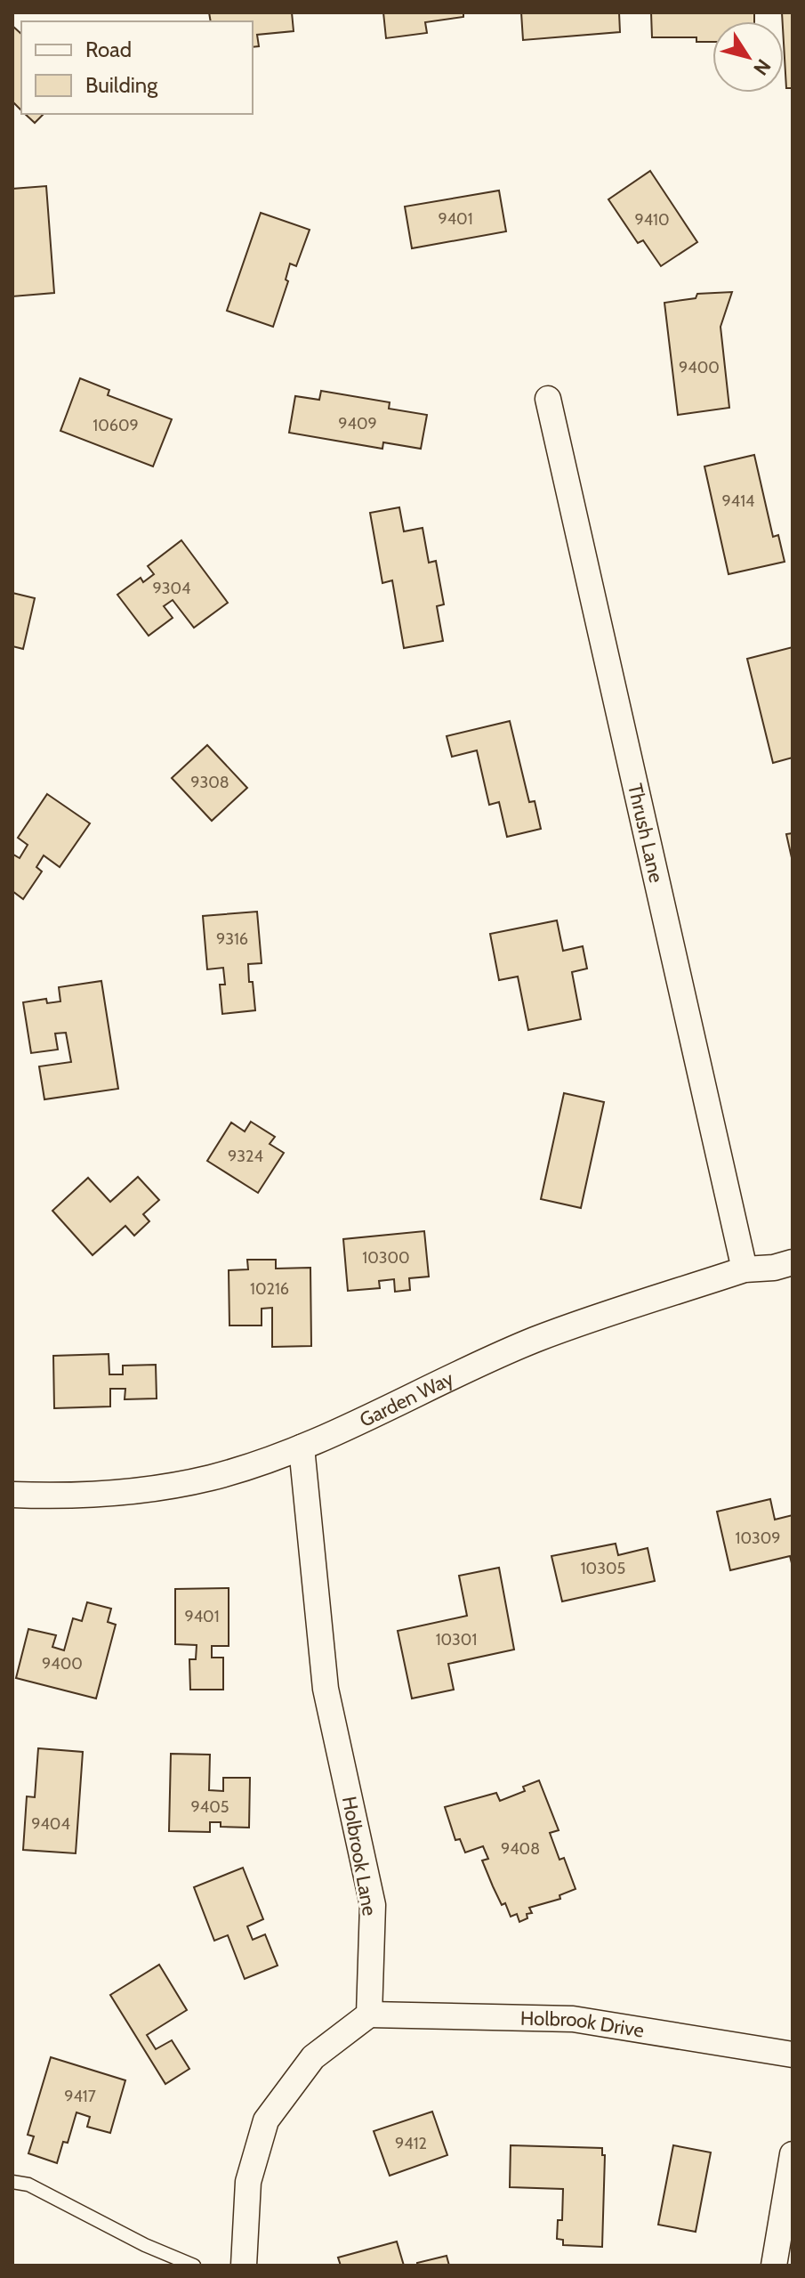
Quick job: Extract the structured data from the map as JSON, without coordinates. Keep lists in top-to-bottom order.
{
  "streets": {
    "street": [
      "Thrush Lane",
      "Garden Way",
      "Holbrook Lane",
      "Holbrook Drive"
    ]
  },
  "crossings": [
    ["Thrush Lane", "Garden Way"],
    ["Garden Way", "Holbrook Lane"],
    ["Holbrook Lane", "Holbrook Drive"]
  ],
  "house_numbers": [
    "9401",
    "9410",
    "9400",
    "9409",
    "10609",
    "9414",
    "9304",
    "9308",
    "9316",
    "9324",
    "10300",
    "10216",
    "10309",
    "10305",
    "9401",
    "10301",
    "9400",
    "9405",
    "9404",
    "9408",
    "9417",
    "9412"
  ],
  "legend": ["Road", "Building"],
  "north": "bottom right"
}
